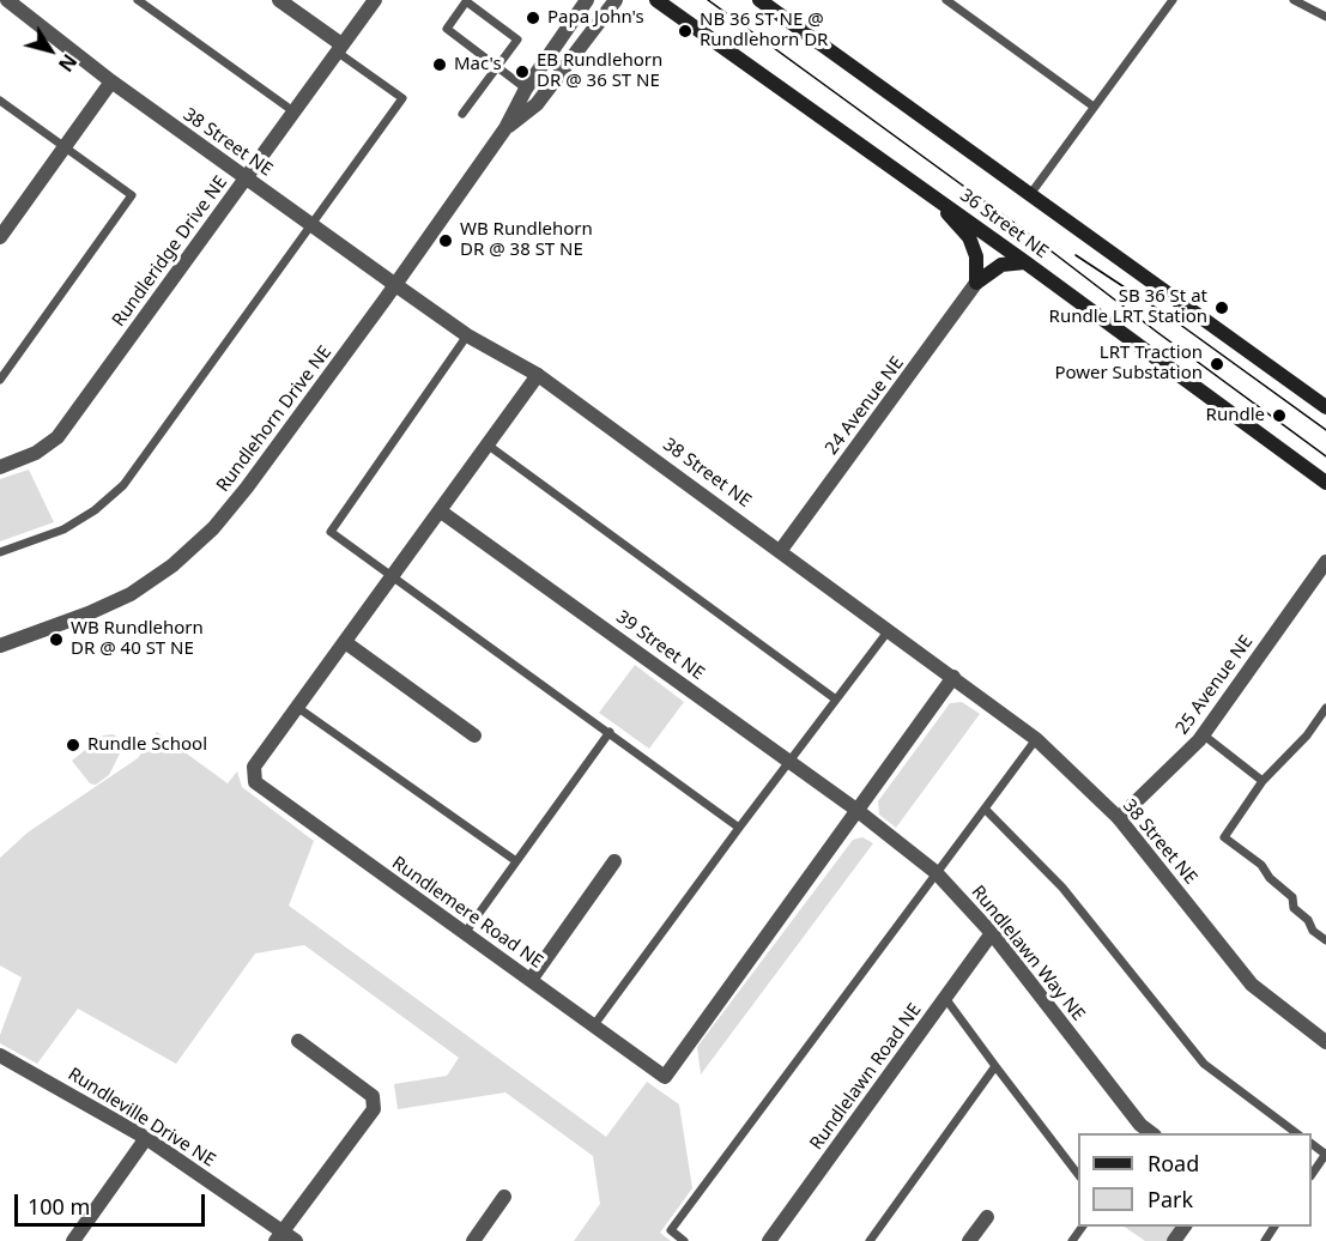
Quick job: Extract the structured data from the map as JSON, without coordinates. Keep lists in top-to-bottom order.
{
  "streets": {
    "main road": ["36 Street NE"],
    "street": [
      "38 Street NE",
      "Rundleridge Drive NE",
      "24 Avenue NE",
      "Rundlehorn Drive NE",
      "39 Street NE",
      "25 Avenue NE",
      "Rundlemere Road NE",
      "Rundlelawn Way NE",
      "Rundlelawn Road NE",
      "Rundleville Drive NE"
    ]
  },
  "crossings": [
    ["38 Street NE", "Rundleridge Drive NE"],
    ["38 Street NE", "24 Avenue NE"],
    ["38 Street NE", "Rundlehorn Drive NE"],
    ["38 Street NE", "25 Avenue NE"],
    ["38 Street NE", "Rundlemere Road NE"],
    ["39 Street NE", "Rundlemere Road NE"],
    ["39 Street NE", "Rundlelawn Way NE"],
    ["Rundlemere Road NE", "Rundlelawn Way NE"],
    ["Rundlelawn Way NE", "Rundlelawn Road NE"]
  ],
  "places": [
    "Papa John's",
    "NB 36 ST NE @ Rundlehorn DR",
    "Mac's",
    "EB Rundlehorn DR @ 36 ST NE",
    "WB Rundlehorn DR @ 38 ST NE",
    "SB 36 St at Rundle LRT Station",
    "LRT Traction Power Substation",
    "Rundle",
    "WB Rundlehorn DR @ 40 ST NE",
    "Rundle School"
  ],
  "legend": ["Road", "Park"],
  "scale_bar": "100 m",
  "north": "bottom right"
}
